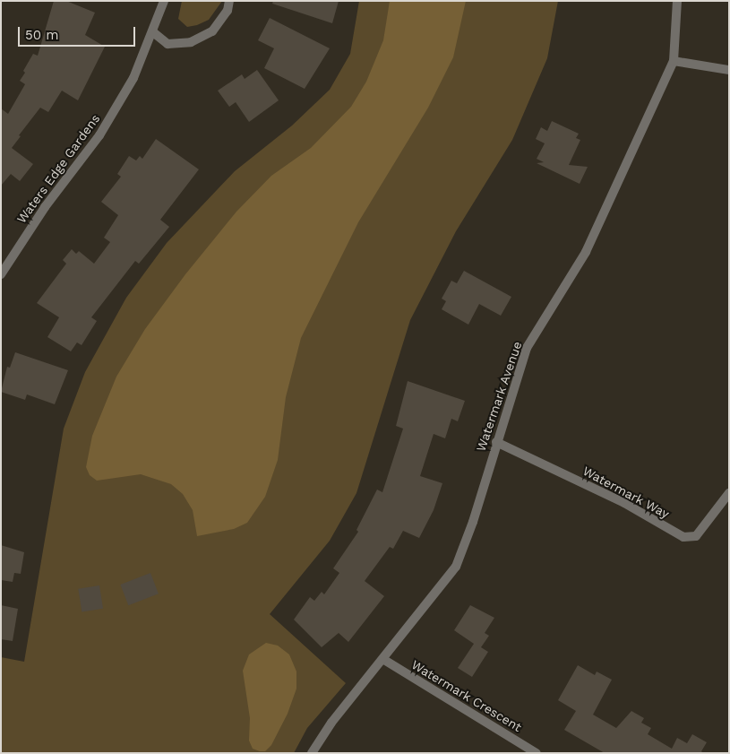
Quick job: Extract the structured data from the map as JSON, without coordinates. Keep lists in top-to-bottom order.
{
  "streets": {
    "street": [
      "Waters Edge Gardens",
      "Watermark Avenue",
      "Watermark Way",
      "Watermark Crescent"
    ]
  },
  "crossings": [
    ["Watermark Avenue", "Watermark Way"],
    ["Watermark Avenue", "Watermark Crescent"]
  ],
  "scale_bar": "50 m"
}
